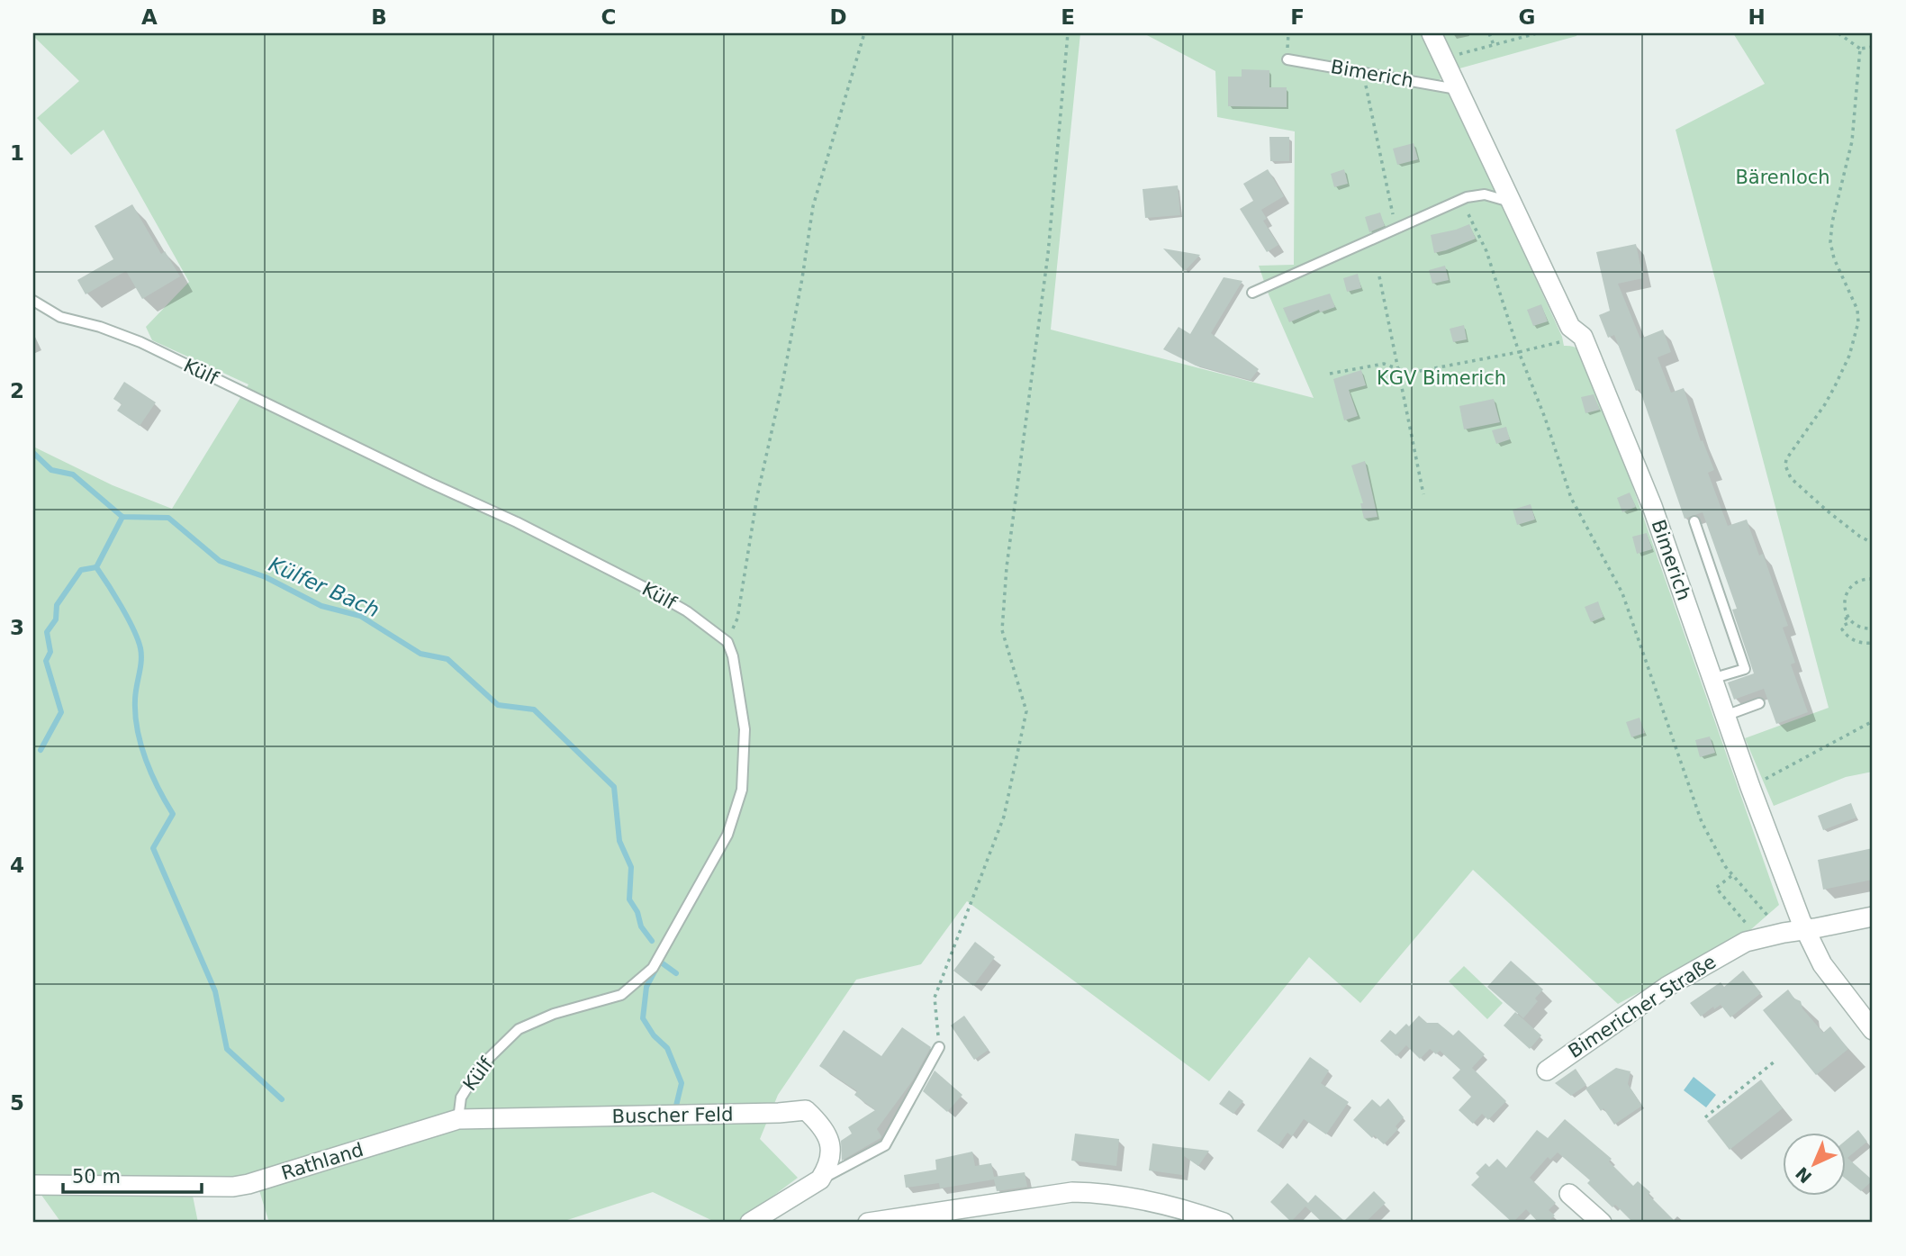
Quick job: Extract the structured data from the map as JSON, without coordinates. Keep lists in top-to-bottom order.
{
  "streets": {
    "street": [
      "Bimerich",
      "Bimericher Straße",
      "Buscher Feld",
      "Rathland"
    ],
    "lane": ["Külf"]
  },
  "crossings": [
    ["Bimerich", "Bimericher Straße"],
    ["Külf", "Buscher Feld"],
    ["Külf", "Rathland"],
    ["Buscher Feld", "Rathland"]
  ],
  "water": ["Külfer Bach"],
  "parks": ["Bärenloch", "KGV Bimerich"],
  "scale_bar": "50 m",
  "north": "bottom left",
  "grid": {
    "columns": [
      "A",
      "B",
      "C",
      "D",
      "E",
      "F",
      "G",
      "H"
    ],
    "rows": [
      "1",
      "2",
      "3",
      "4",
      "5"
    ]
  }
}
